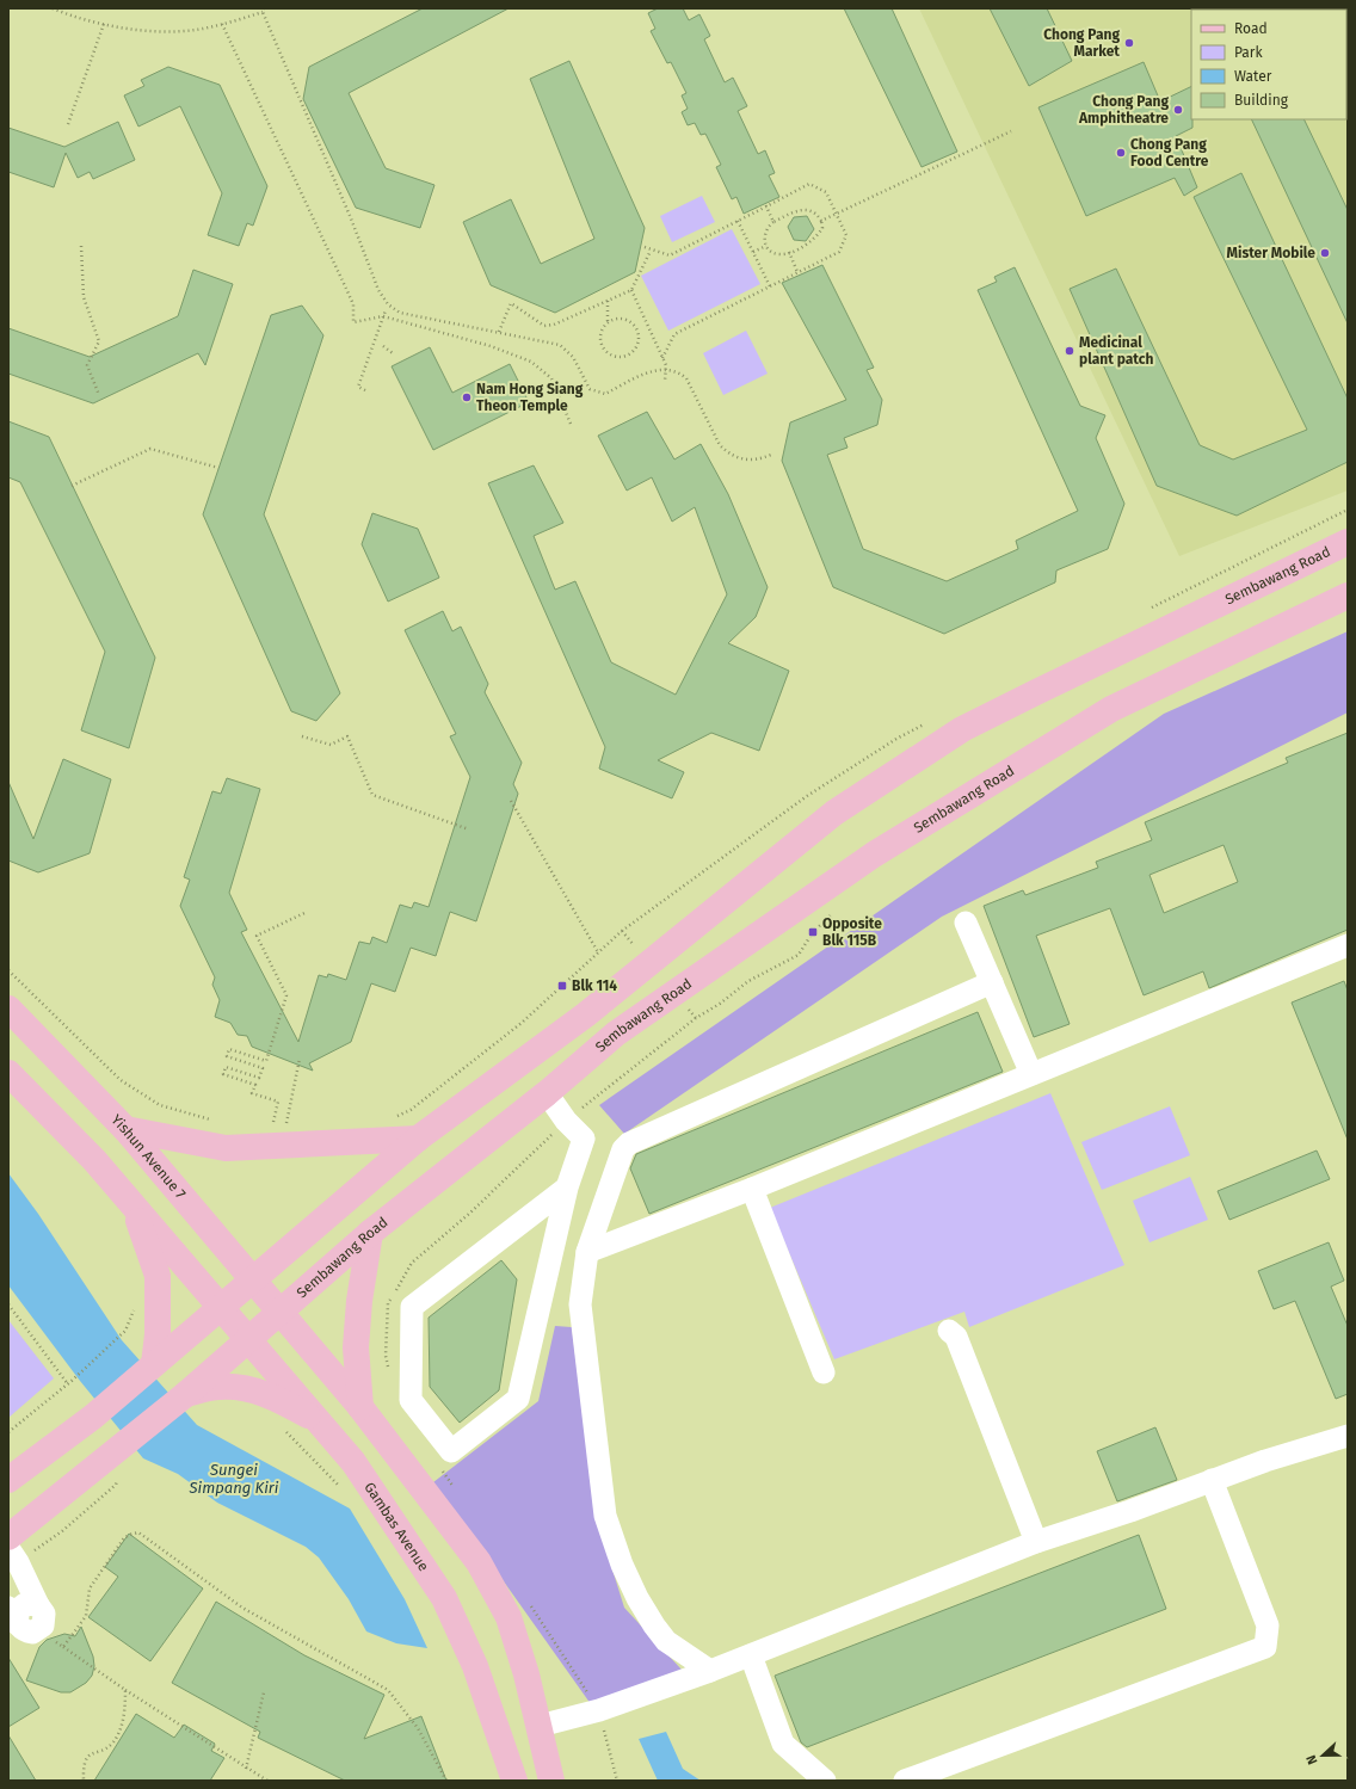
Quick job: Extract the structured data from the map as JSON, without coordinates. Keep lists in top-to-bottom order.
{
  "streets": {
    "main road": ["Sembawang Road", "Yishun Avenue 7", "Gambas Avenue"]
  },
  "crossings": [
    ["Sembawang Road", "Yishun Avenue 7"],
    ["Sembawang Road", "Gambas Avenue"]
  ],
  "water": ["Sungei Simpang Kiri"],
  "places": {
    "other": [
      "Chong Pang Market",
      "Chong Pang Amphitheatre",
      "Chong Pang Food Centre",
      "Mister Mobile",
      "Medicinal plant patch",
      "Nam Hong Siang Theon Temple"
    ],
    "transit": ["Opposite Blk 115B", "Blk 114"]
  },
  "legend": [
    "Road",
    "Park",
    "Water",
    "Building"
  ],
  "north": "left"
}
